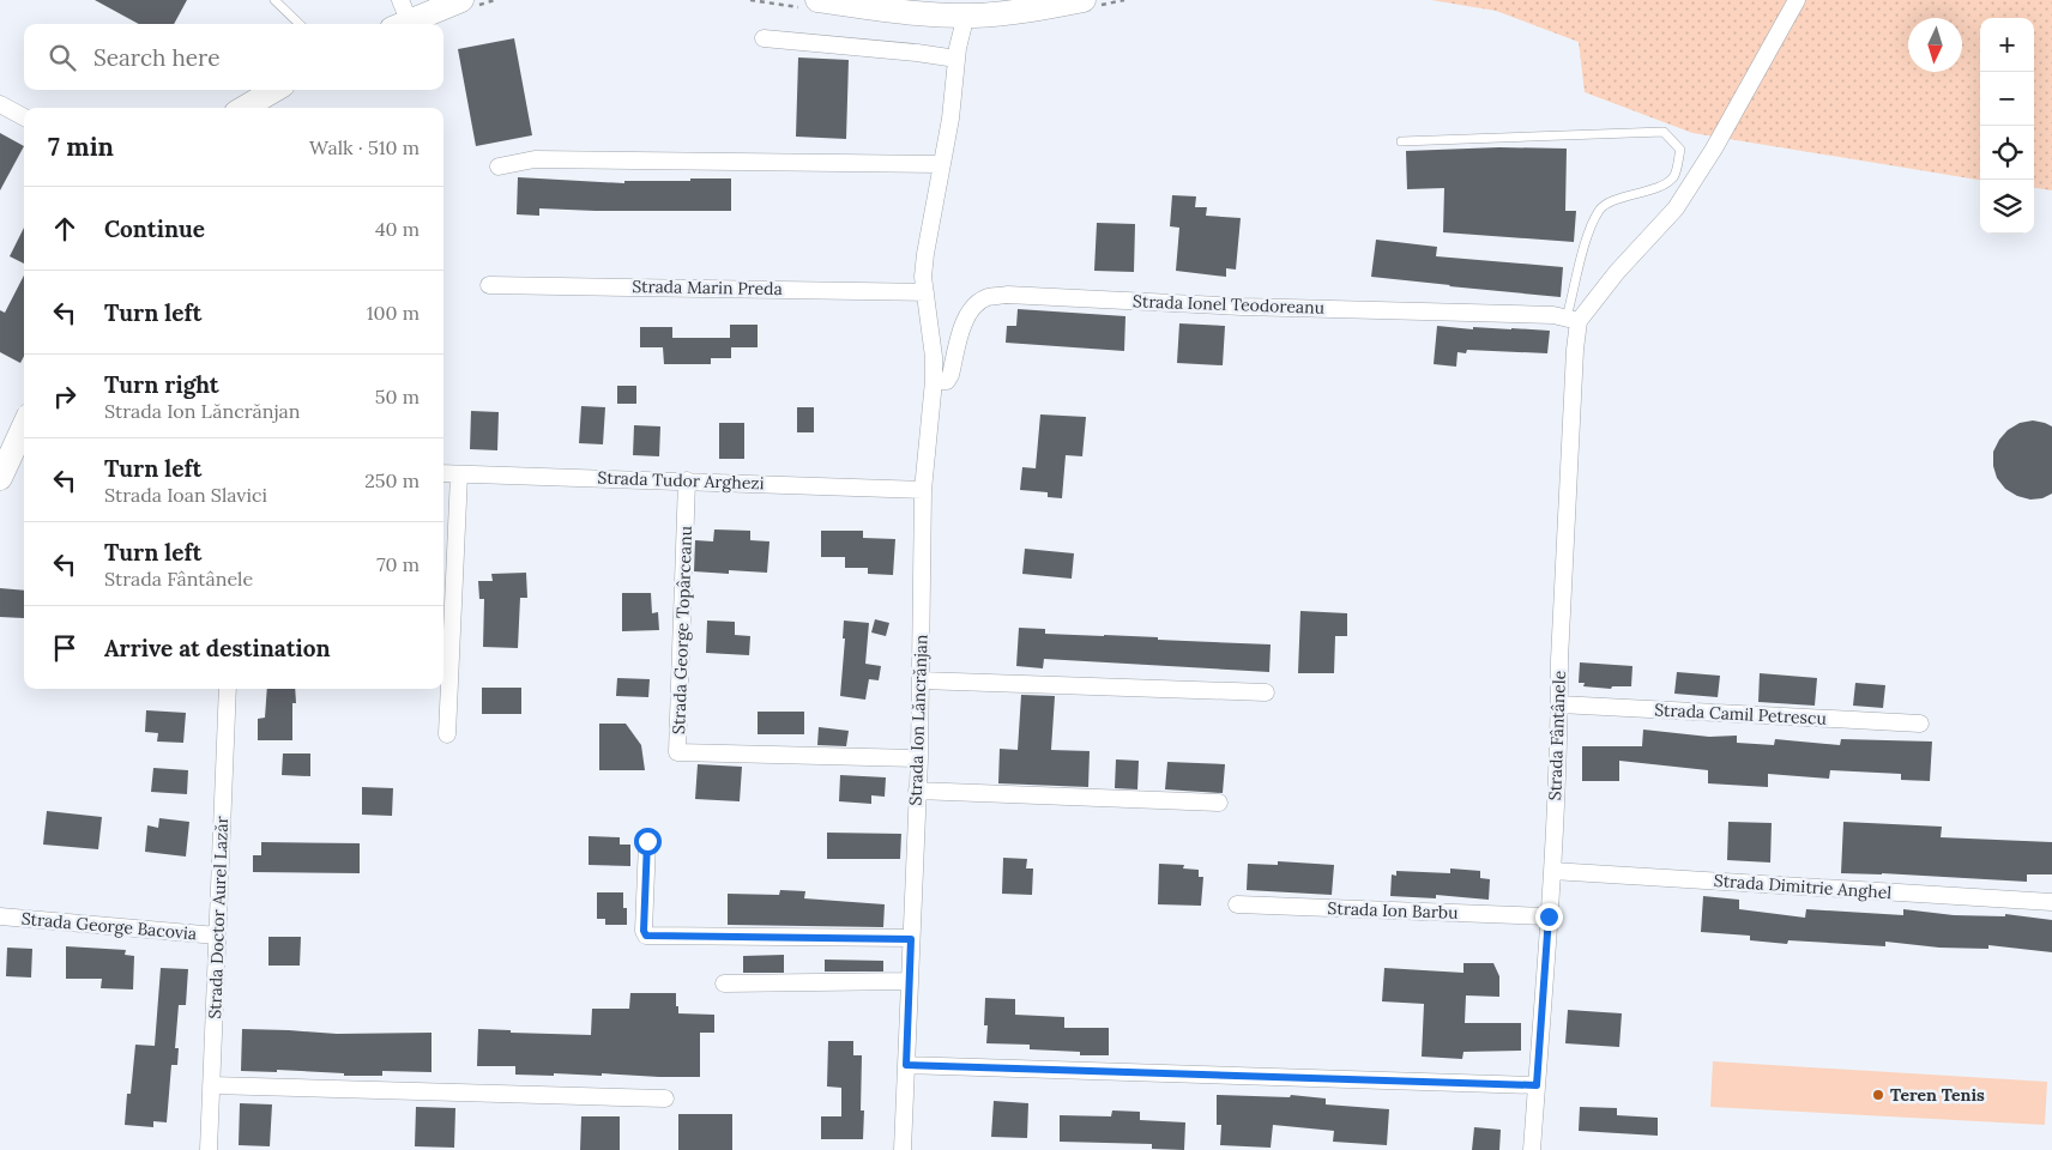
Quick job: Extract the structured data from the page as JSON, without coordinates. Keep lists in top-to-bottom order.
{
  "streets": {
    "street": [
      "Strada Marin Preda",
      "Strada Ionel Teodoreanu",
      "Strada Tudor Arghezi",
      "Strada George Topârceanu",
      "Strada Camil Petrescu",
      "Strada Ion Lăncrănjan",
      "Strada Fântânele",
      "Strada Dimitrie Anghel",
      "Strada Ion Barbu",
      "Strada Doctor Aurel Lazăr",
      "Strada George Bacovia"
    ]
  },
  "crossings": [
    ["Strada Marin Preda", "Strada Ion Lăncrănjan"],
    ["Strada Ionel Teodoreanu", "Strada Ion Lăncrănjan"],
    ["Strada Ionel Teodoreanu", "Strada Fântânele"],
    ["Strada Tudor Arghezi", "Strada George Topârceanu"],
    ["Strada Tudor Arghezi", "Strada Ion Lăncrănjan"],
    ["Strada George Topârceanu", "Strada Ion Lăncrănjan"],
    ["Strada Camil Petrescu", "Strada Fântânele"],
    ["Strada Fântânele", "Strada Dimitrie Anghel"],
    ["Strada Fântânele", "Strada Ion Barbu"],
    ["Strada Doctor Aurel Lazăr", "Strada George Bacovia"]
  ],
  "places": ["Teren Tenis"],
  "north": "bottom",
  "page": {
    "map_buttons": ["+", "−"],
    "search": "Search here",
    "heading": ["7 min", "Walk · 510 m"],
    "list": [
      ["Continue", "40 m"],
      ["Turn left", "100 m"],
      ["Turn right", "Strada Ion Lăncrănjan", "50 m"],
      ["Turn left", "Strada Ioan Slavici", "250 m"],
      ["Turn left", "Strada Fântânele", "70 m"],
      "Arrive at destination"
    ]
  }
}
